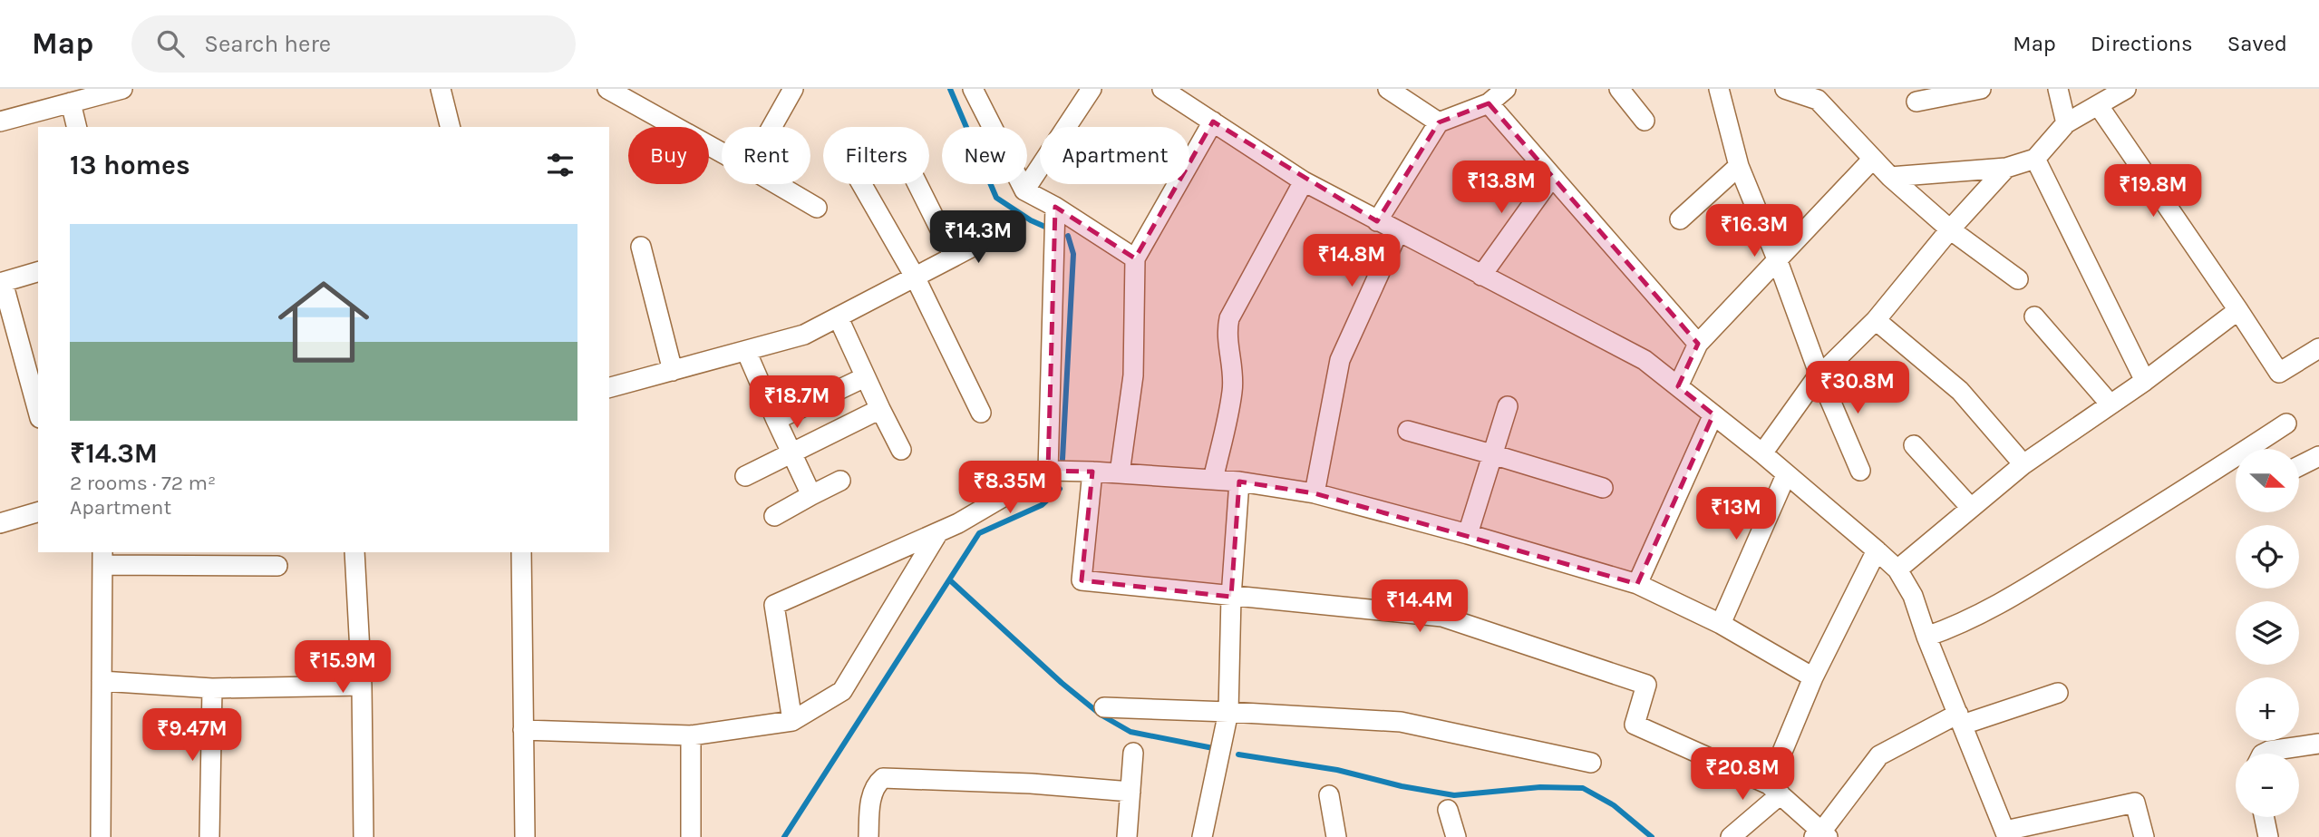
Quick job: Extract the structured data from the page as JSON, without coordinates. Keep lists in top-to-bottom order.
{
  "north": "right",
  "page": {
    "header": "Map",
    "search": "Search here",
    "nav": ["Map", "Directions", "Saved"],
    "chip": [
      "Buy",
      "Rent",
      "Filters",
      "New",
      "Apartment"
    ],
    "heading": "13 homes",
    "price": [
      "₹13.8M",
      "₹19.8M",
      "₹16.3M",
      "₹14.3M",
      "₹14.8M",
      "₹30.8M",
      "₹18.7M",
      "₹8.35M",
      "₹13M",
      "₹14.4M",
      "₹15.9M",
      "₹9.47M",
      "₹20.8M"
    ],
    "list": [
      {
        "name": "₹14.3M",
        "note": "2 rooms · 72 m² · Apartment"
      }
    ],
    "map_buttons": ["+", "−"]
  }
}
